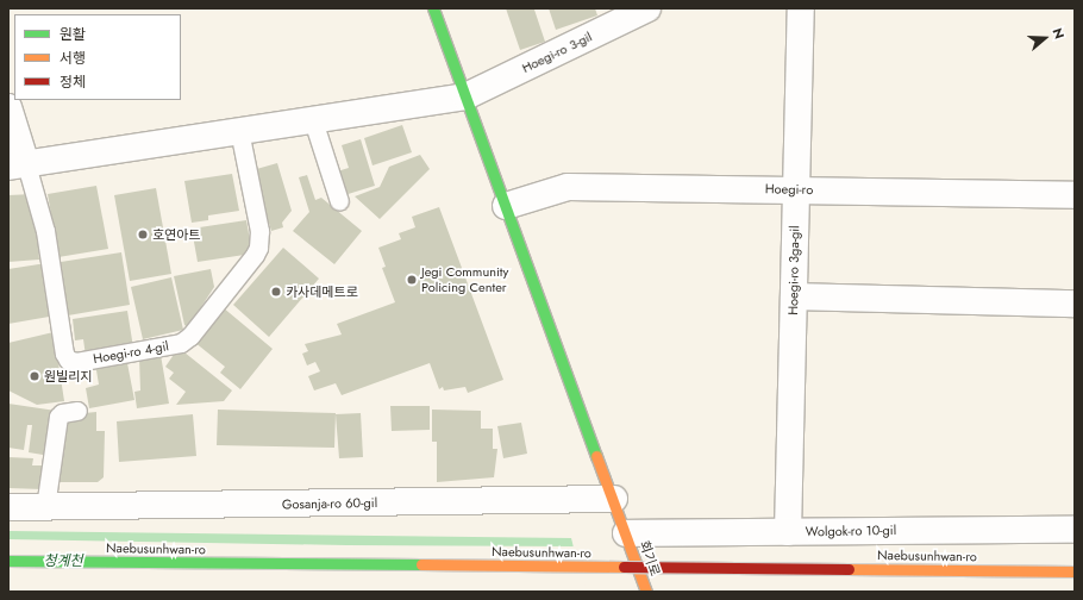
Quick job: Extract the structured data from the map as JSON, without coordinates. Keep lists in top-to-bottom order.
{
  "streets": {
    "main road": ["Naebusunhwan-ro", "회기로"],
    "street": [
      "Hoegi-ro 3-gil",
      "Hoegi-ro",
      "Hoegi-ro 3ga-gil",
      "Gosanja-ro 60-gil",
      "Wolgok-ro 10-gil"
    ],
    "lane": ["Hoegi-ro 4-gil"]
  },
  "crossings": [
    ["Hoegi-ro", "Hoegi-ro 3ga-gil"],
    ["Hoegi-ro 3ga-gil", "Wolgok-ro 10-gil"],
    ["Wolgok-ro 10-gil", "회기로"]
  ],
  "water": ["청계천"],
  "places": [
    "호연아트",
    "Jegi Community Policing Center",
    "카사데메트로",
    "원빌리지"
  ],
  "legend": ["원활", "서행", "정체"],
  "north": "right"
}
